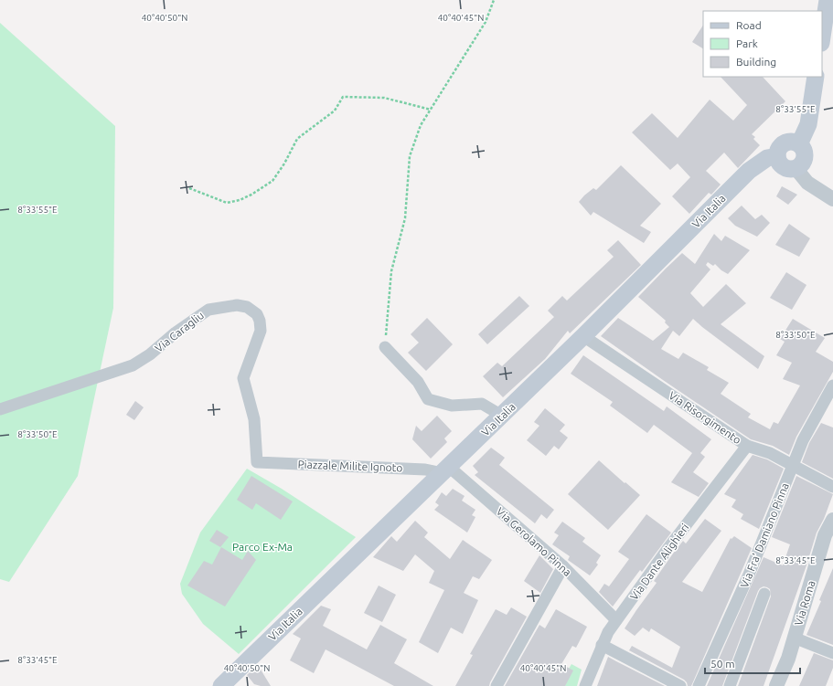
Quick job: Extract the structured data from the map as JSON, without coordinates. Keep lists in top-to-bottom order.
{
  "streets": {
    "main road": ["Via Italia"],
    "street": [
      "Via Caragliu",
      "Via Risorgimento",
      "Piazzale Milite Ignoto",
      "Via Fra' Damiano Pinna",
      "Via Gerolamo Pinna",
      "Via Dante Alighieri",
      "Via Roma"
    ]
  },
  "crossings": [
    ["Via Italia", "Via Risorgimento"],
    ["Via Italia", "Piazzale Milite Ignoto"],
    ["Via Italia", "Via Gerolamo Pinna"],
    ["Via Caragliu", "Piazzale Milite Ignoto"],
    ["Via Risorgimento", "Via Fra' Damiano Pinna"],
    ["Via Risorgimento", "Via Dante Alighieri"],
    ["Piazzale Milite Ignoto", "Via Gerolamo Pinna"],
    ["Via Gerolamo Pinna", "Via Dante Alighieri"]
  ],
  "parks": ["Parco Ex-Ma"],
  "legend": ["Road", "Park", "Building"],
  "scale_bar": "50 m",
  "coordinates": [
    "40°40'50\"N",
    "40°40'45\"N",
    "8°33'55\"E",
    "8°33'50\"E",
    "8°33'45\"E"
  ]
}
